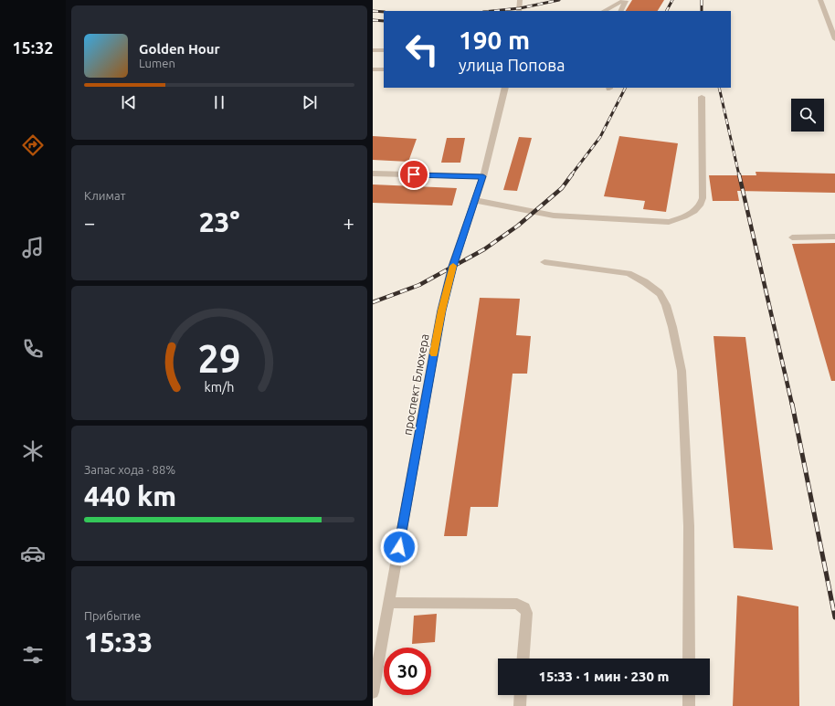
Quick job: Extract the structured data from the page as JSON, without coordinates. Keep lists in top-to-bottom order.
{
  "streets": {
    "street": ["проспект Блюхера"]
  },
  "page": {
    "tabs": "15:32",
    "turn": ["190 m", "улица Попова"],
    "song": ["Golden Hour", "Lumen"],
    "tile": [
      "Климат",
      ["Запас хода · 88%", "440 km"],
      ["Прибытие", "15:33"]
    ],
    "heat": ["−", "23°", "+"],
    "limit": "30",
    "trip": "15:33 · 1 мин · 230 m",
    "gauge": ["29", "km/h"]
  }
}
